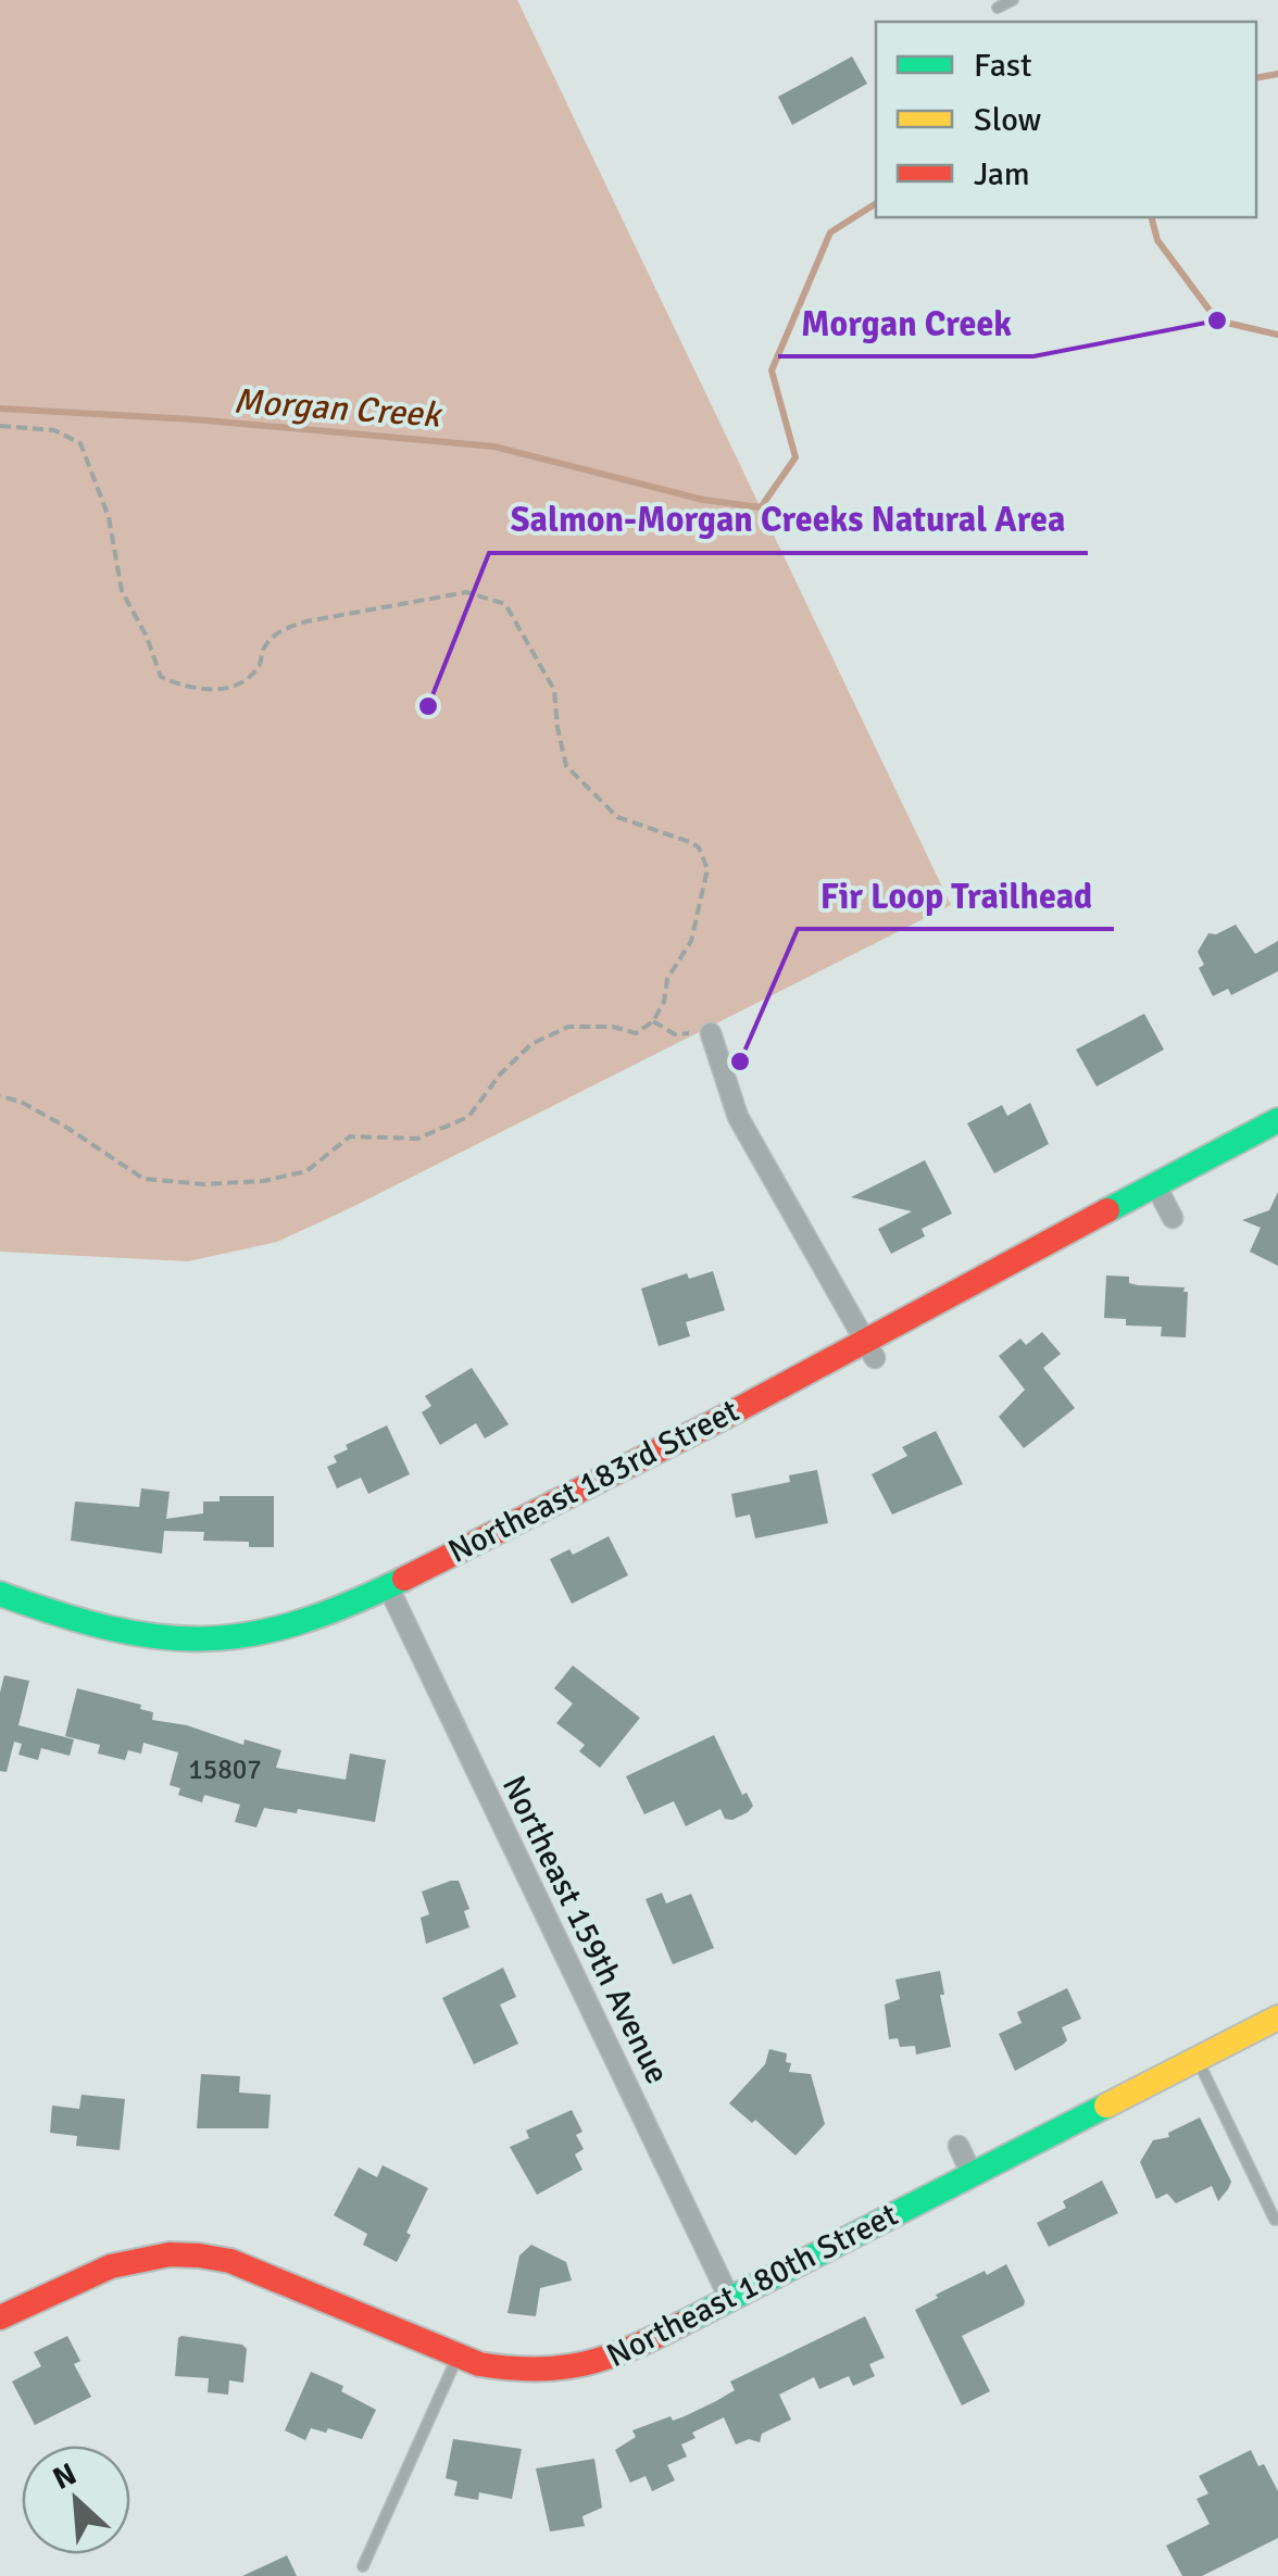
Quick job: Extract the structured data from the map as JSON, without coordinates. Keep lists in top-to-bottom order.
{
  "streets": {
    "street": ["Northeast 183rd Street", "Northeast 159th Avenue", "Northeast 180th Street"]
  },
  "crossings": [
    ["Northeast 183rd Street", "Northeast 159th Avenue"],
    ["Northeast 159th Avenue", "Northeast 180th Street"]
  ],
  "water": ["Morgan Creek"],
  "places": ["Morgan Creek", "Salmon-Morgan Creeks Natural Area", "Fir Loop Trailhead"],
  "house_numbers": ["15807"],
  "legend": ["Fast", "Slow", "Jam"],
  "north": "top left"
}
